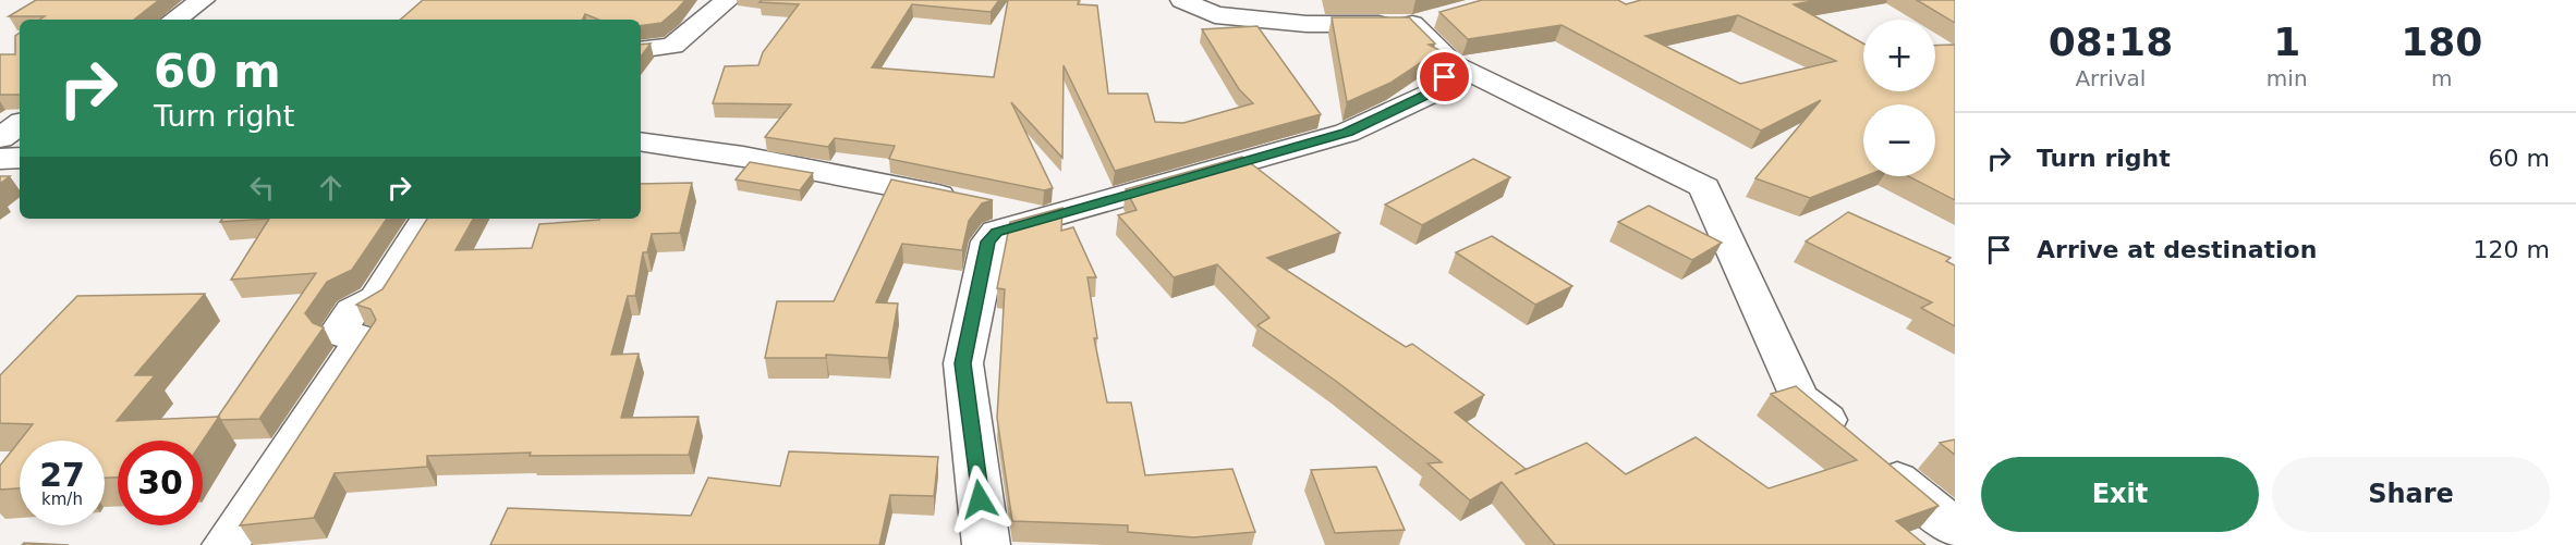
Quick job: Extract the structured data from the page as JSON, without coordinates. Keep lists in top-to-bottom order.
{
  "page": {
    "eta": [
      "08:18",
      "Arrival",
      "1",
      "min",
      "180",
      "m"
    ],
    "map_buttons": ["+", "−"],
    "turn": ["60 m", "Turn right"],
    "list": [
      {
        "name": "Turn right",
        "value": "60 m"
      },
      {
        "name": "Arrive at destination",
        "value": "120 m"
      }
    ],
    "speed": "27 km/h",
    "limit": "30",
    "buttons": ["Exit", "Share"]
  }
}
